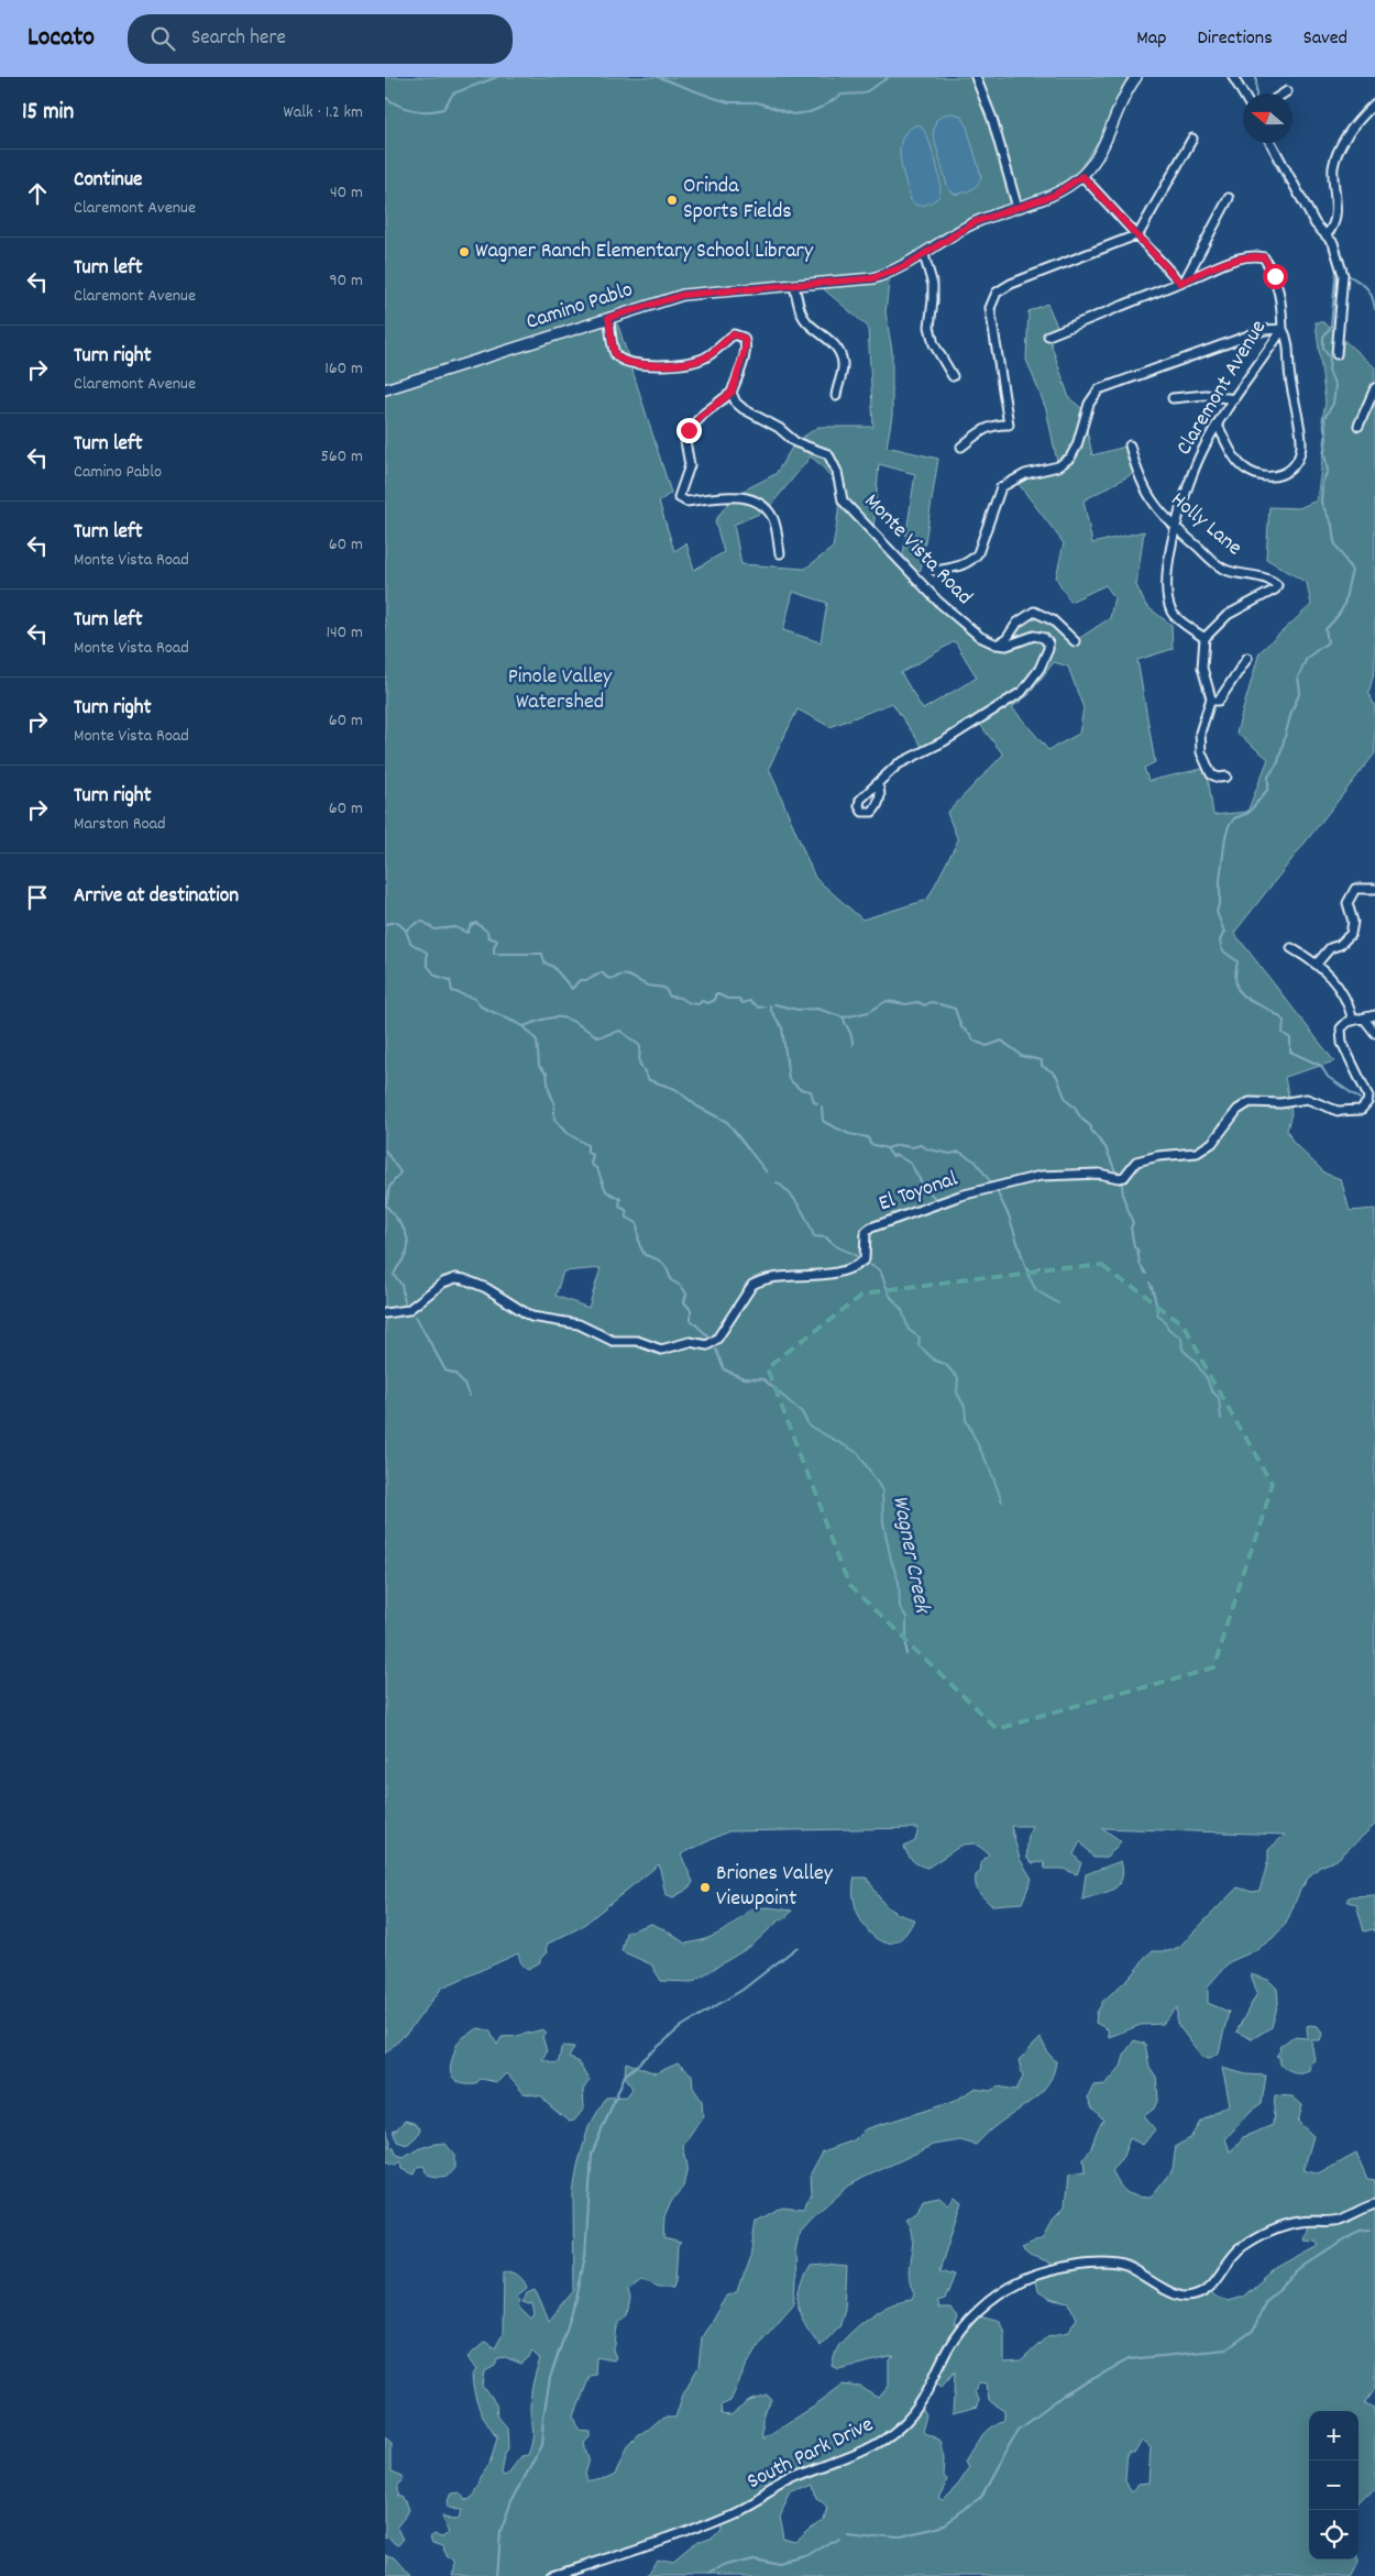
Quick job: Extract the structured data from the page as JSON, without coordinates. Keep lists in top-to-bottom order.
{
  "streets": {
    "main road": ["Camino Pablo"],
    "street": [
      "Claremont Avenue",
      "Holly Lane",
      "Monte Vista Road",
      "El Toyonal",
      "South Park Drive"
    ]
  },
  "crossings": [
    ["Claremont Avenue", "Holly Lane"]
  ],
  "water": ["Wagner Creek"],
  "parks": ["Pinole Valley Watershed"],
  "places": ["Orinda Sports Fields", "Wagner Ranch Elementary School Library", "Briones Valley Viewpoint"],
  "north": "left",
  "page": {
    "header": "Locato",
    "search": "Search here",
    "nav": ["Map", "Directions", "Saved"],
    "heading": ["15 min", "Walk · 1.2 km"],
    "list": [
      ["Continue", "Claremont Avenue", "40 m"],
      ["Turn left", "Claremont Avenue", "90 m"],
      ["Turn right", "Claremont Avenue", "160 m"],
      ["Turn left", "Camino Pablo", "560 m"],
      ["Turn left", "Monte Vista Road", "60 m"],
      ["Turn left", "Monte Vista Road", "140 m"],
      ["Turn right", "Monte Vista Road", "60 m"],
      ["Turn right", "Marston Road", "60 m"],
      "Arrive at destination"
    ],
    "map_buttons": ["+", "−"]
  }
}
